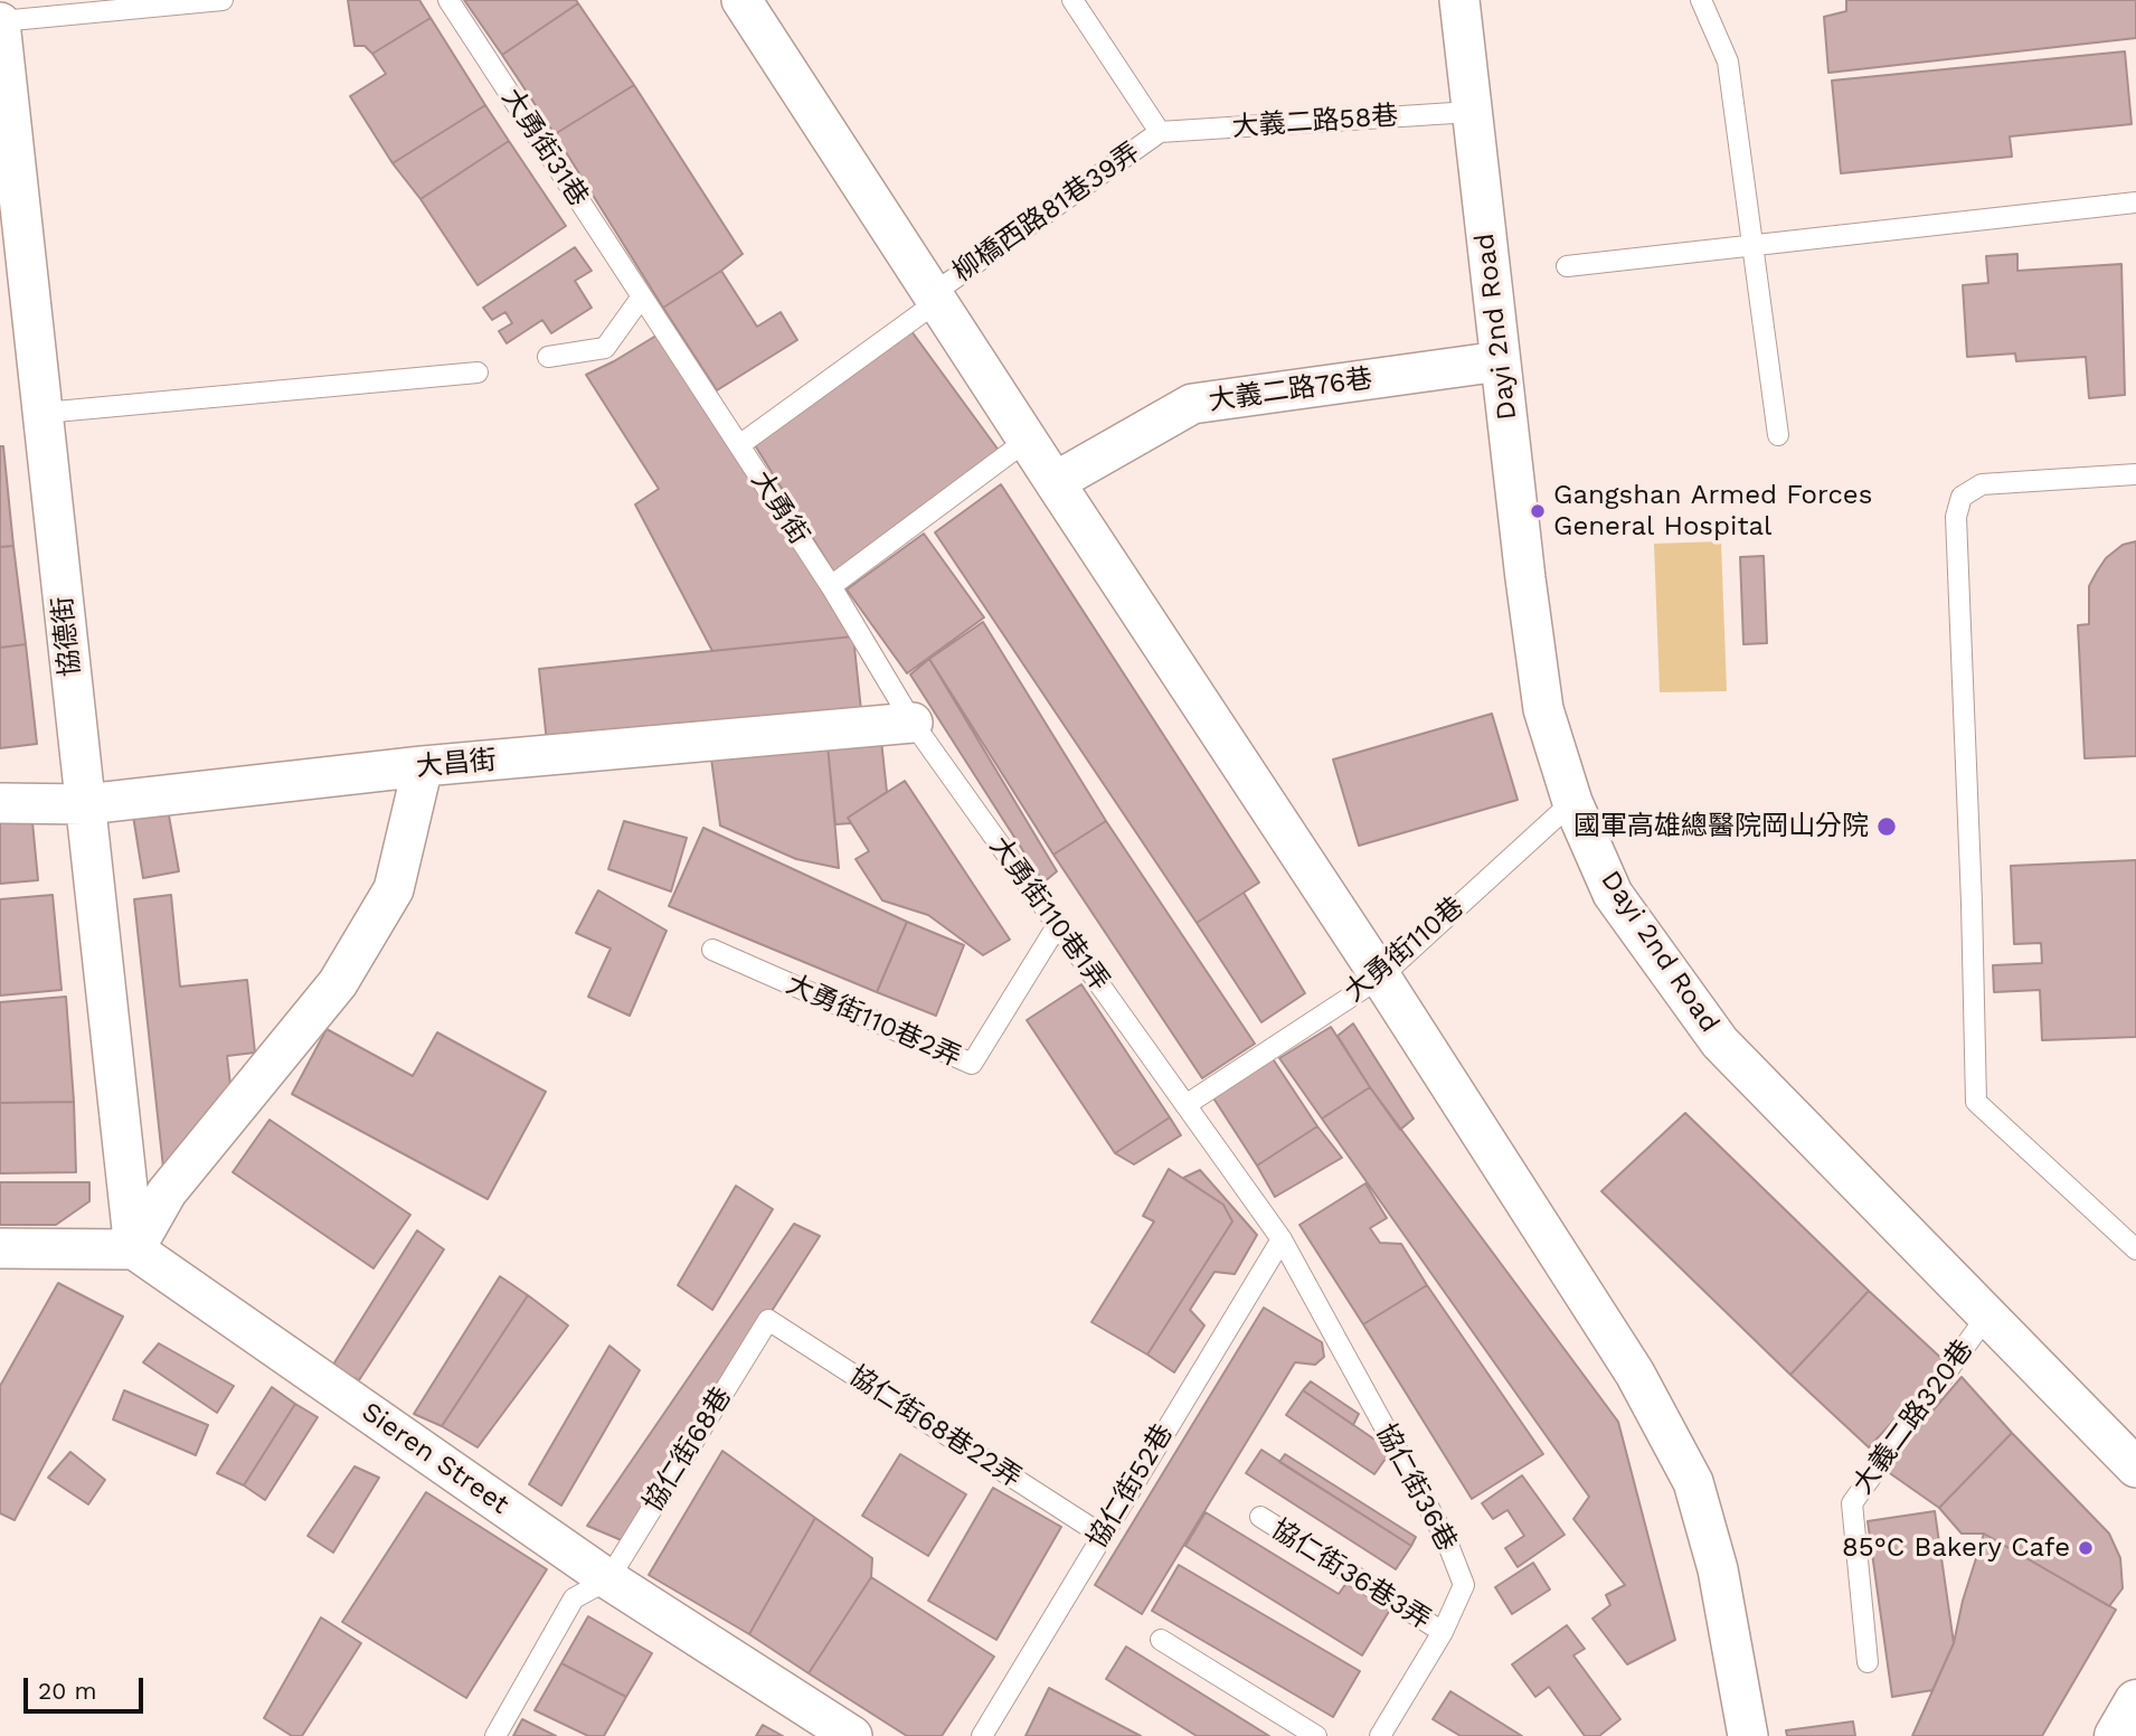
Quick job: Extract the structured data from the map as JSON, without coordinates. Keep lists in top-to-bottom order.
{
  "streets": {
    "street": [
      "Dayi 2nd Road",
      "大義二路76巷",
      "協德街",
      "大昌街",
      "Sieren Street"
    ],
    "lane": [
      "大義二路58巷",
      "大勇街31巷",
      "柳橋西路81巷39弄",
      "大勇街",
      "大勇街110巷1弄",
      "大勇街110巷",
      "大勇街110巷2弄",
      "大義二路320巷",
      "協仁街68巷22弄",
      "協仁街68巷",
      "協仁街52巷",
      "協仁街36巷",
      "協仁街36巷3弄"
    ]
  },
  "crossings": [
    ["大義二路58巷", "柳橋西路81巷39弄"],
    ["大義二路58巷", "Dayi 2nd Road"],
    ["大勇街31巷", "大勇街"],
    ["柳橋西路81巷39弄", "大勇街"],
    ["Dayi 2nd Road", "大義二路76巷"],
    ["Dayi 2nd Road", "大勇街110巷"],
    ["Dayi 2nd Road", "大義二路320巷"],
    ["大勇街", "大昌街"],
    ["大勇街", "大勇街110巷1弄"],
    ["協德街", "大昌街"],
    ["協德街", "Sieren Street"],
    ["大昌街", "大勇街110巷1弄"],
    ["大勇街110巷1弄", "大勇街110巷"],
    ["大勇街110巷1弄", "大勇街110巷2弄"],
    ["大勇街110巷1弄", "協仁街52巷"],
    ["大勇街110巷1弄", "協仁街36巷"],
    ["協仁街68巷22弄", "協仁街68巷"],
    ["協仁街68巷22弄", "協仁街52巷"],
    ["協仁街68巷", "Sieren Street"],
    ["協仁街52巷", "協仁街36巷"],
    ["協仁街36巷", "協仁街36巷3弄"]
  ],
  "places": ["Gangshan Armed Forces General Hospital", "國軍高雄總醫院岡山分院", "85°C Bakery Cafe"],
  "scale_bar": "20 m"
}
